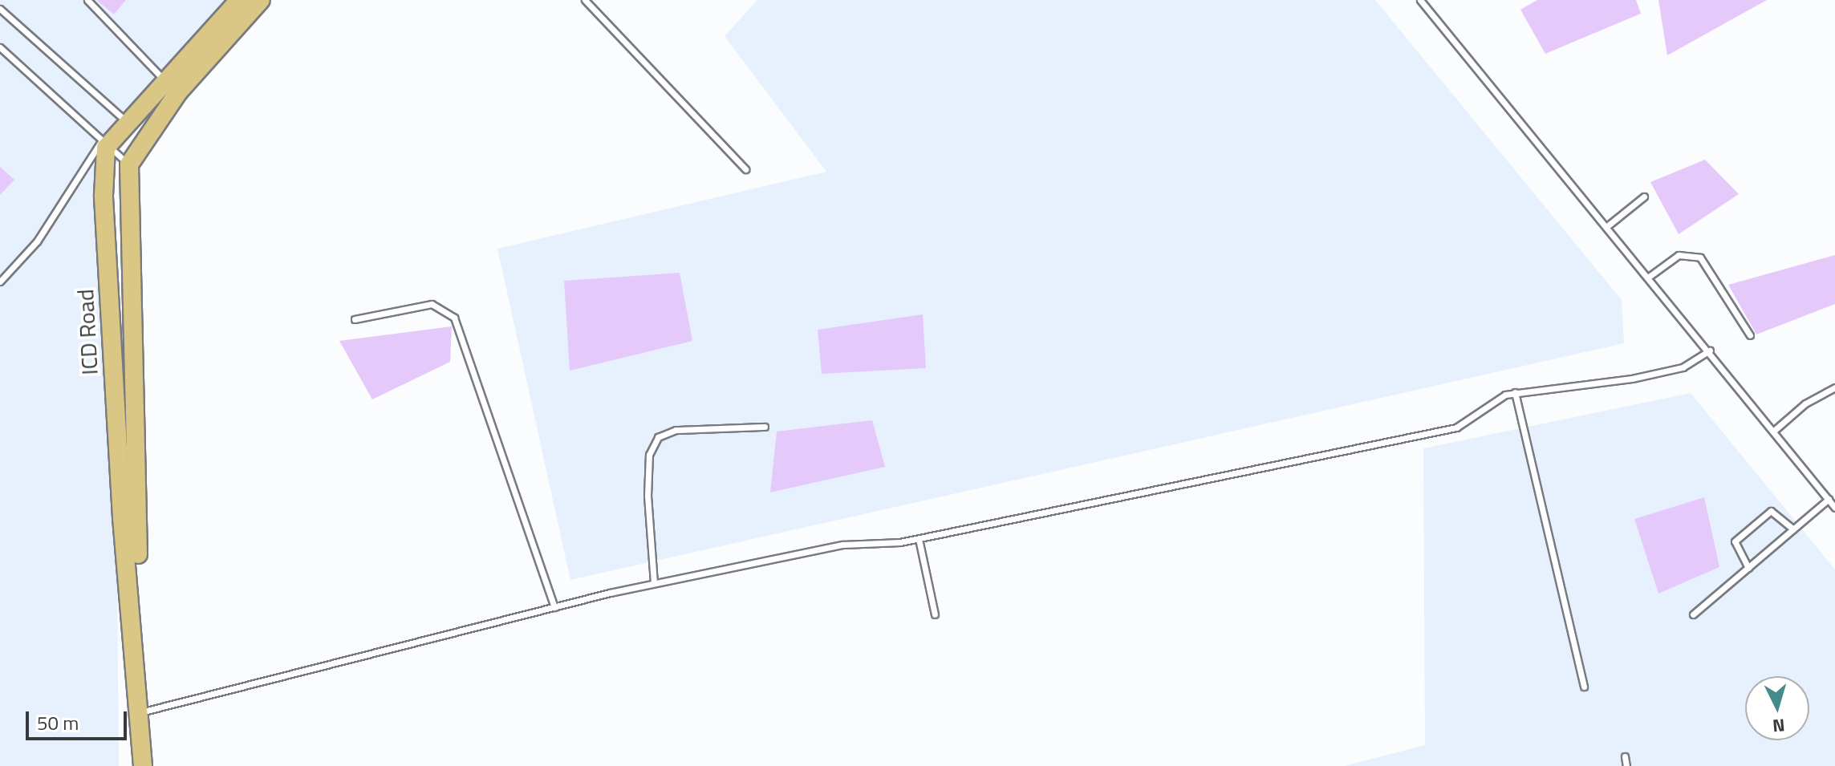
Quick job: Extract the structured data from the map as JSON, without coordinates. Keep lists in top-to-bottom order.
{
  "streets": {
    "main road": ["ICD Road"]
  },
  "scale_bar": "50 m",
  "north": "bottom"
}
